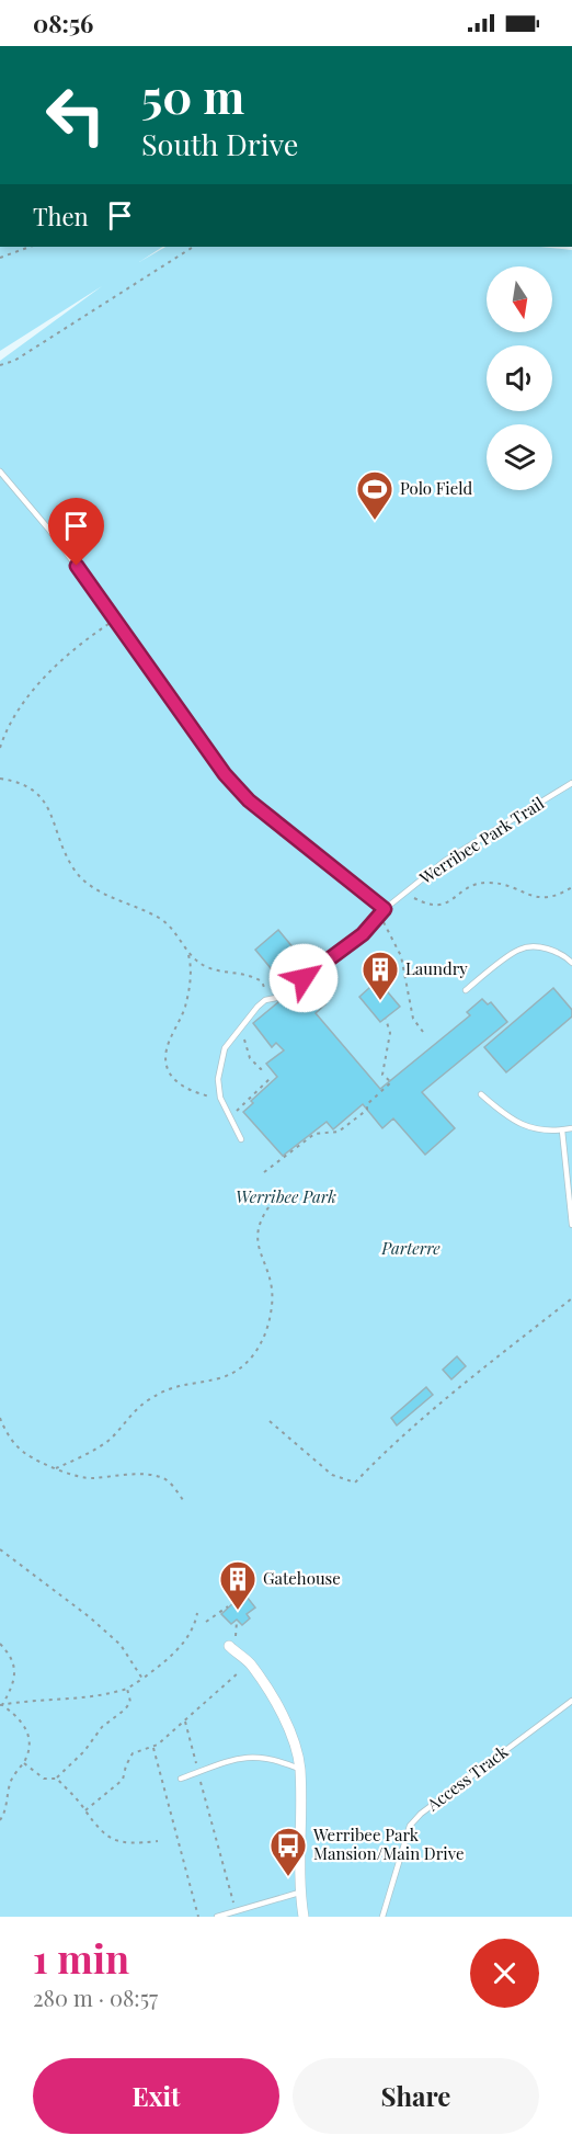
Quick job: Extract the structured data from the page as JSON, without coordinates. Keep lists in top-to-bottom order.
{
  "streets": {
    "lane": ["Werribee Park Trail", "Access Track"]
  },
  "parks": ["Werribee Park", "Parterre"],
  "places": {
    "sports": ["Polo Field"],
    "building": ["Laundry", "Gatehouse"],
    "bus stop": ["Werribee Park Mansion/Main Drive"]
  },
  "north": "bottom",
  "page": {
    "status": "08:56",
    "turn": ["50 m", "South Drive"],
    "then": "Then",
    "heading": ["1 min", "280 m · 08:57"],
    "buttons": ["Exit", "Share"]
  }
}
